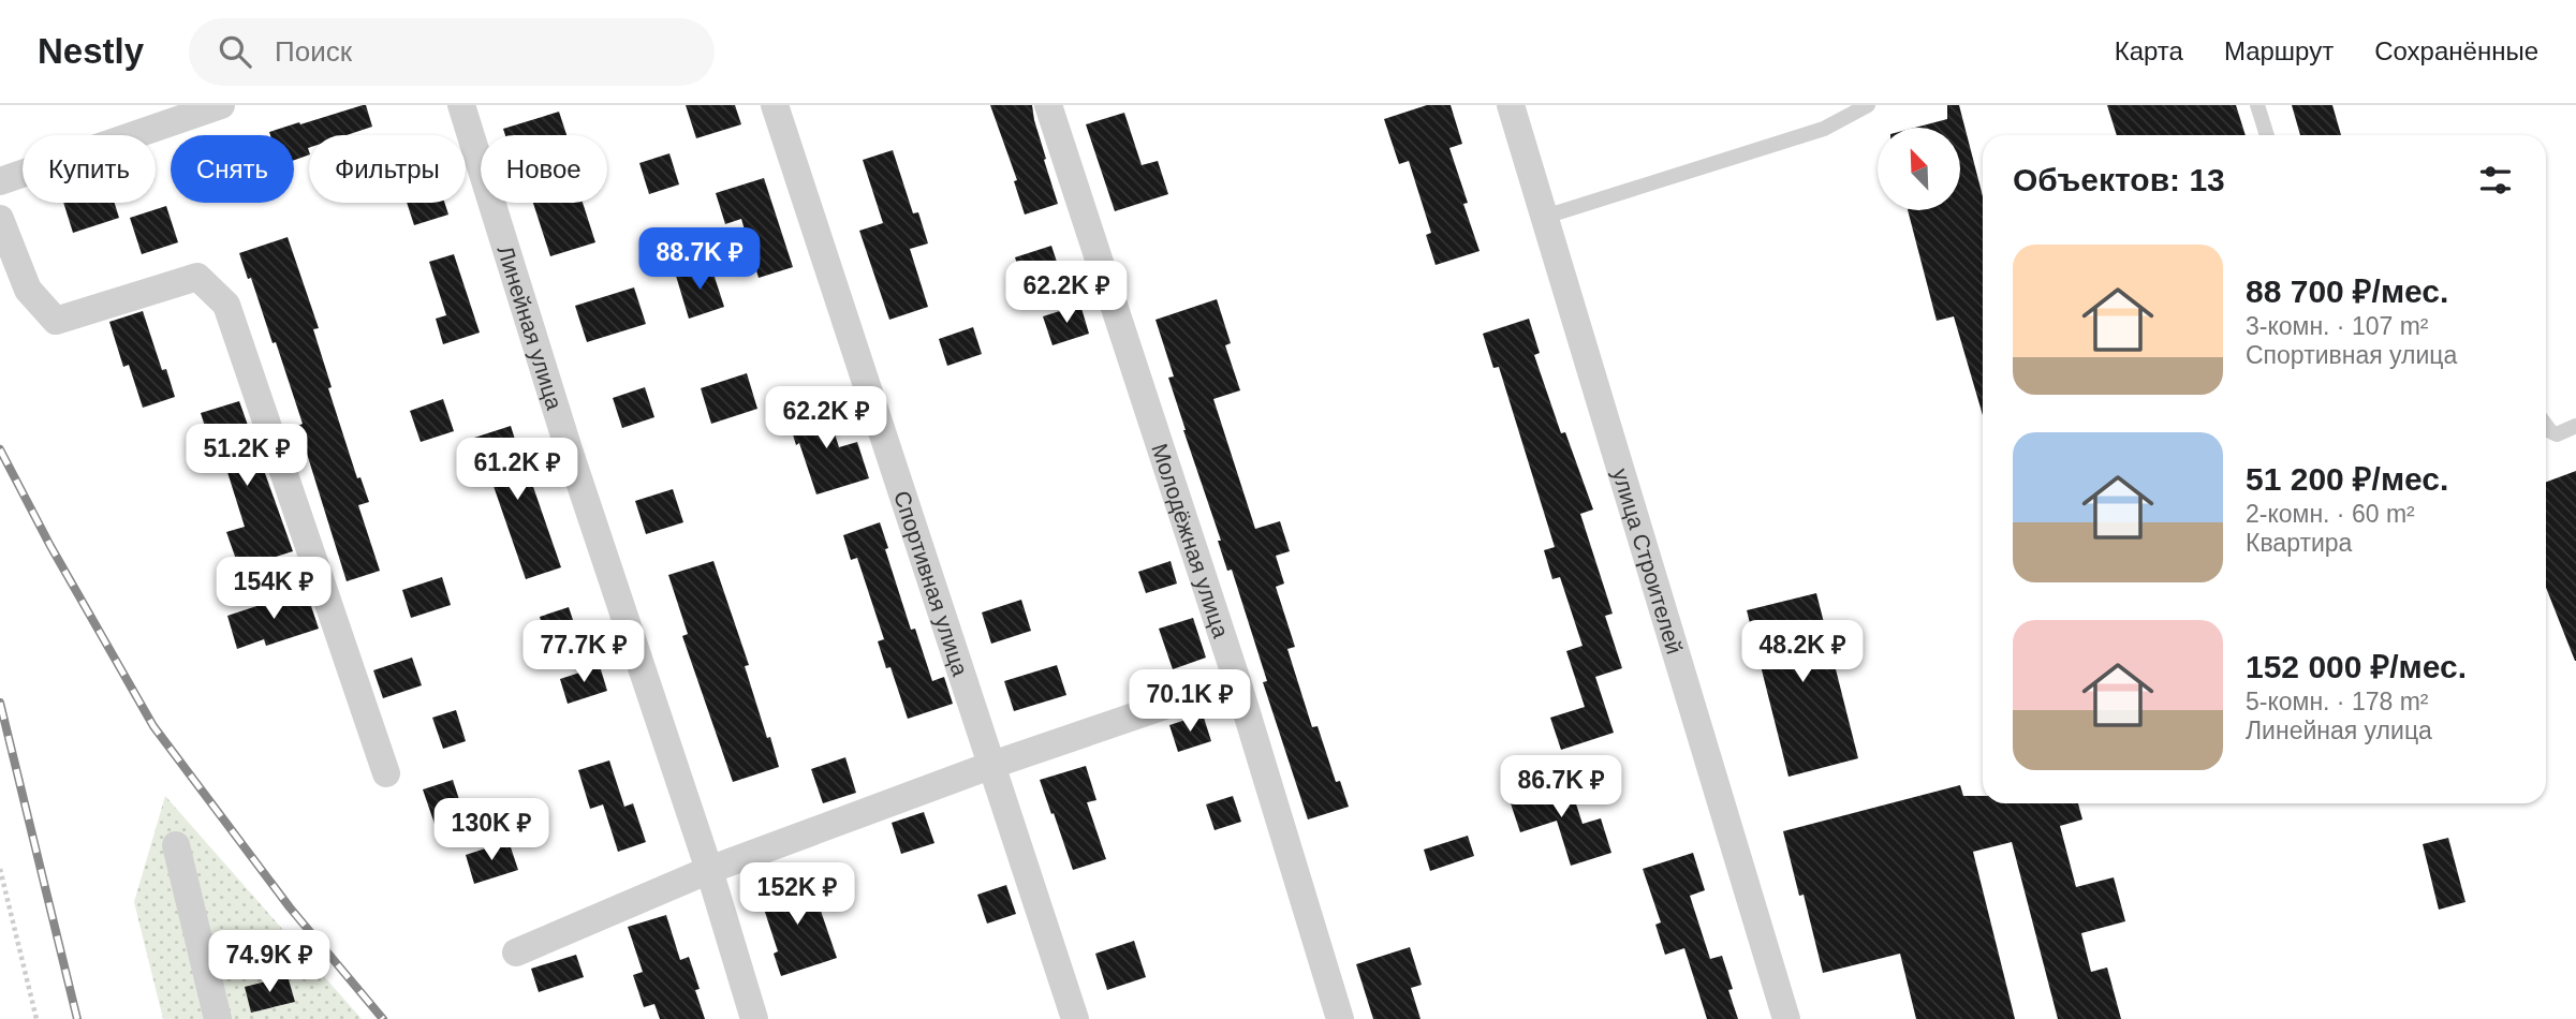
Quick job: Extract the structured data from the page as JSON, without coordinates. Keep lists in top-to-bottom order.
{
  "streets": {
    "street": [
      "Линейная улица",
      "Молодёжная улица",
      "улица Строителей",
      "Спортивная улица"
    ]
  },
  "north": "top left",
  "page": {
    "header": "Nestly",
    "search": "Поиск",
    "nav": ["Карта", "Маршрут", "Сохранённые"],
    "chip": [
      "Купить",
      "Снять",
      "Фильтры",
      "Новое"
    ],
    "heading": "Объектов: 13",
    "list": [
      {
        "name": "88 700 ₽/мес.",
        "note": "3-комн. · 107 m² · Спортивная улица"
      },
      {
        "name": "51 200 ₽/мес.",
        "note": "2-комн. · 60 m² · Квартира"
      },
      {
        "name": "152 000 ₽/мес.",
        "note": "5-комн. · 178 m² · Линейная улица"
      }
    ],
    "price": [
      "88.7K ₽",
      "62.2K ₽",
      "62.2K ₽",
      "51.2K ₽",
      "61.2K ₽",
      "154K ₽",
      "77.7K ₽",
      "48.2K ₽",
      "70.1K ₽",
      "86.7K ₽",
      "130K ₽",
      "152K ₽",
      "74.9K ₽"
    ]
  }
}
